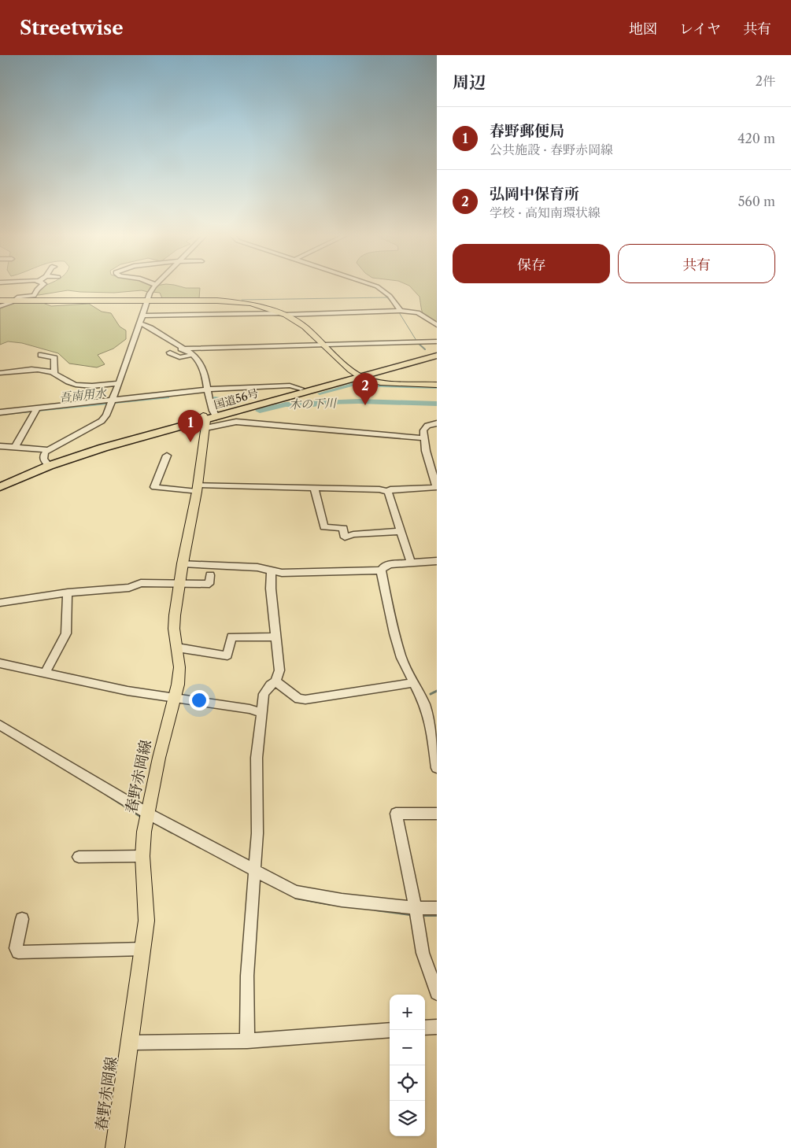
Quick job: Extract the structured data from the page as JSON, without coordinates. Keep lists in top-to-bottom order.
{
  "streets": {
    "highway": ["国道56号"],
    "main road": ["春野赤岡線"]
  },
  "crossings": [
    ["国道56号", "春野赤岡線"]
  ],
  "water": ["吾南用水", "木の下川"],
  "page": {
    "header": "Streetwise",
    "nav": ["地図", "レイヤ", "共有"],
    "heading": ["周辺", "2件"],
    "list": [
      {
        "mark": "1",
        "name": "春野郵便局",
        "note": "公共施設 · 春野赤岡線",
        "value": "420 m"
      },
      {
        "mark": "2",
        "name": "弘岡中保育所",
        "note": "学校 · 高知南環状線",
        "value": "560 m"
      }
    ],
    "buttons": ["保存", "共有"],
    "pins": ["2", "1"],
    "map_buttons": ["+", "−"]
  }
}
